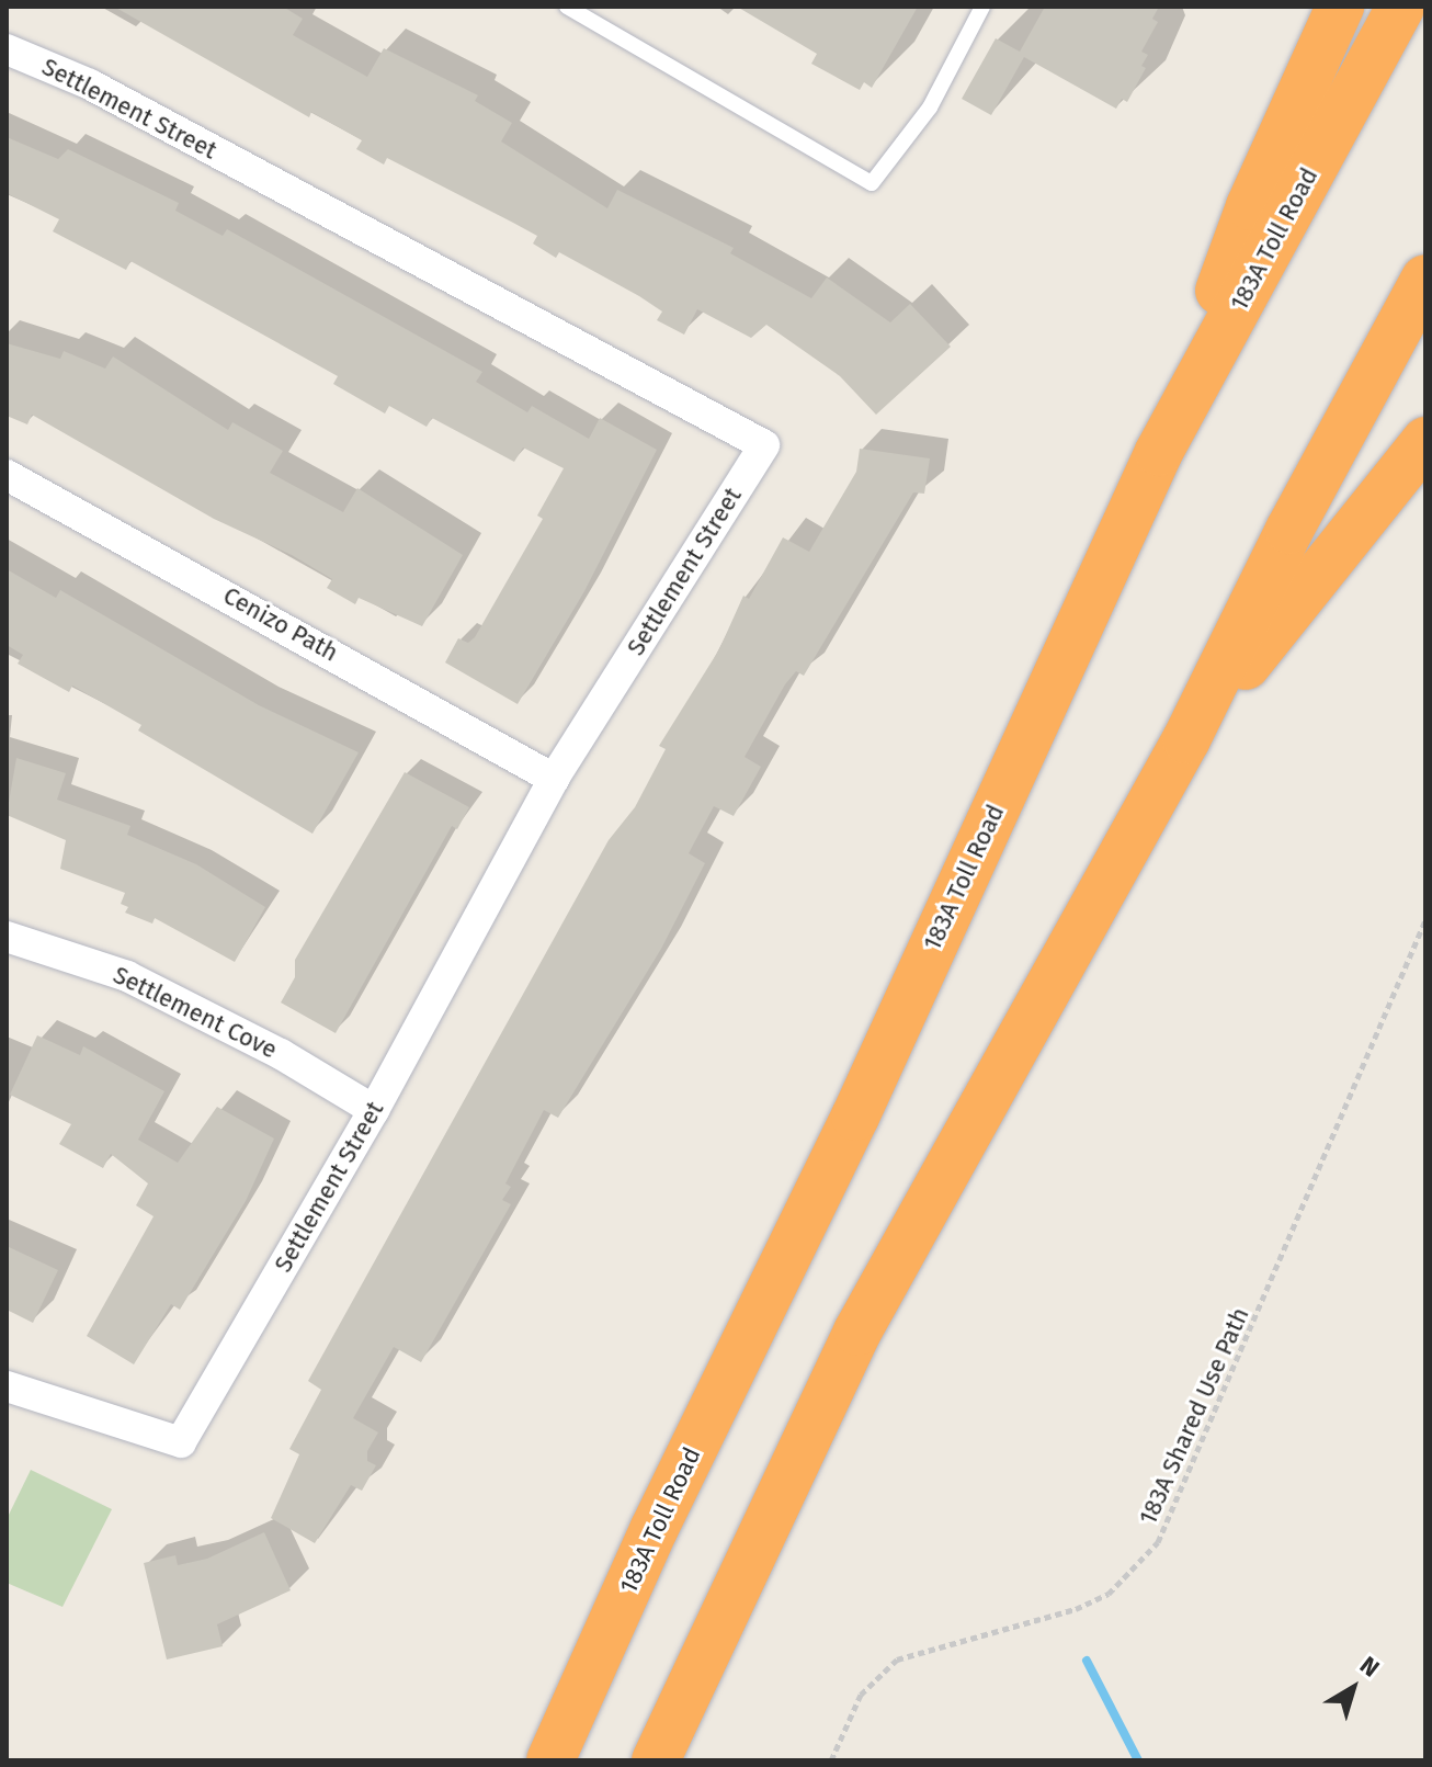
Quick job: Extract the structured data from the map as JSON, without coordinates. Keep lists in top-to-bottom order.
{
  "streets": {
    "highway": ["183A Toll Road"],
    "street": ["Settlement Street", "Cenizo Path", "Settlement Cove"],
    "path": ["183A Shared Use Path"]
  },
  "crossings": [
    ["Settlement Street", "Cenizo Path"],
    ["Settlement Street", "Settlement Cove"]
  ],
  "north": "top right"
}
